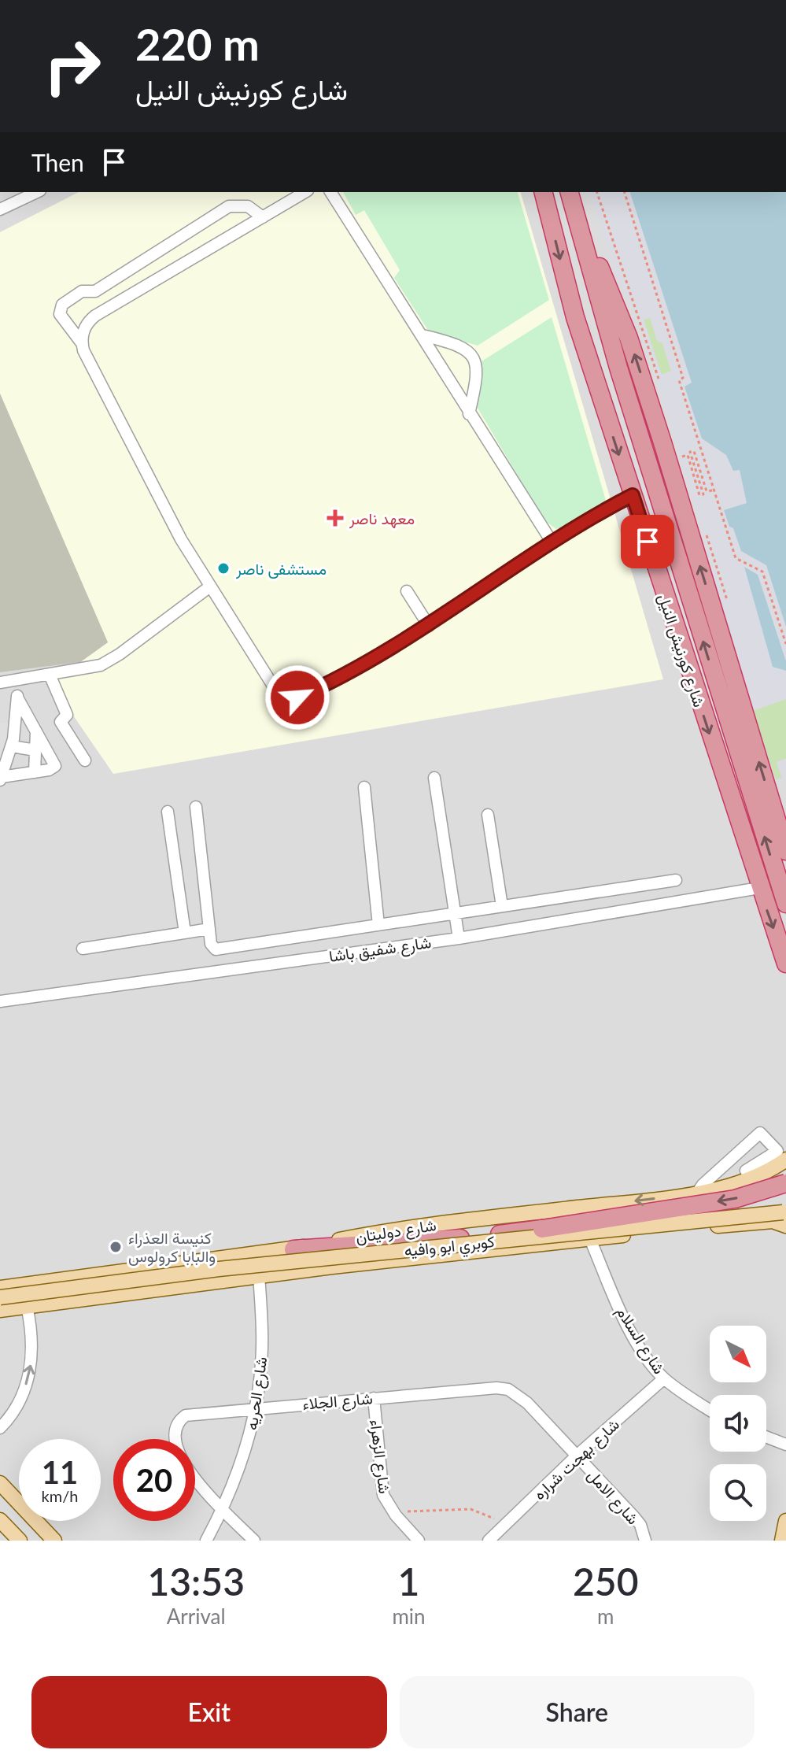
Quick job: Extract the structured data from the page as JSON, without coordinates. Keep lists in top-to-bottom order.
{
  "streets": {
    "highway": ["شارع كورنيش النيل"],
    "main road": ["شارع دوليتان", "كوبري ابو وافيه"],
    "street": [
      "شارع شفيق باشا",
      "شارع السلام",
      "شارع الحريه",
      "شارع الجلاء",
      "شارع الزهراء",
      "شارع بهجت شراره",
      "شارع الامل"
    ]
  },
  "crossings": [
    ["شارع كورنيش النيل", "شارع شفيق باشا"],
    ["شارع دوليتان", "شارع السلام"],
    ["شارع دوليتان", "شارع الحريه"],
    ["شارع السلام", "شارع بهجت شراره"],
    ["شارع الحريه", "شارع الجلاء"],
    ["شارع الجلاء", "شارع الزهراء"],
    ["شارع الجلاء", "شارع بهجت شراره"],
    ["شارع الجلاء", "شارع الامل"],
    ["شارع بهجت شراره", "شارع الامل"]
  ],
  "places": {
    "health": ["معهد ناصر"],
    "other": ["مستشفى ناصر", "كنيسة العذراء والبابا كرولوس"]
  },
  "north": "bottom right",
  "page": {
    "turn": ["220 m", "شارع كورنيش النيل"],
    "then": "Then",
    "speed": "11 km/h",
    "limit": "20",
    "eta": [
      "13:53",
      "Arrival",
      "1",
      "min",
      "250",
      "m"
    ],
    "buttons": ["Exit", "Share"]
  }
}
